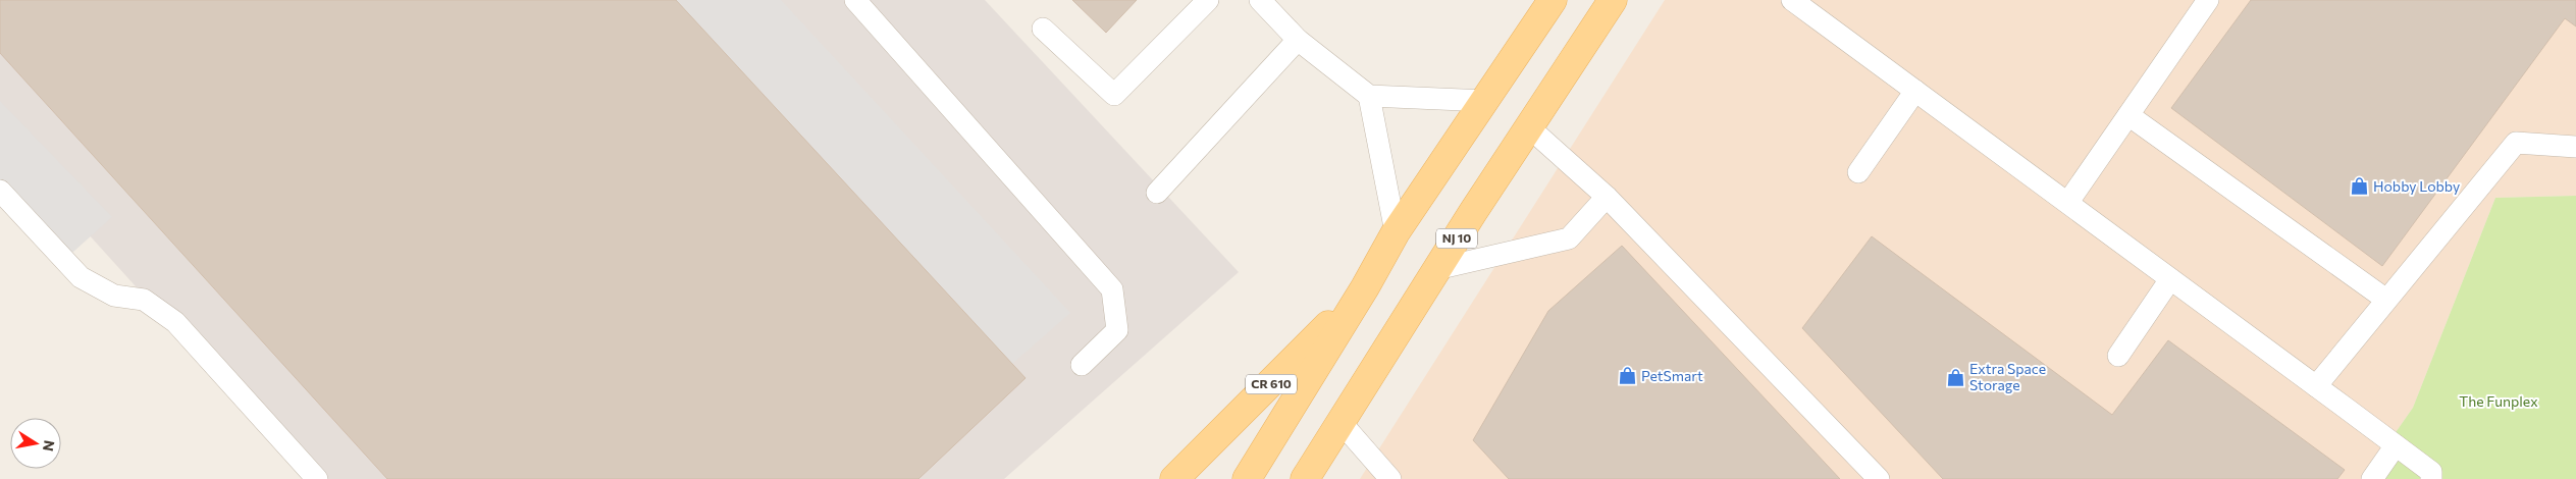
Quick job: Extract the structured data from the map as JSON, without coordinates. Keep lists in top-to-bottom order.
{
  "streets": {
    "main road": ["NJ 10", "CR 610"]
  },
  "parks": ["The Funplex"],
  "places": {
    "shop": ["Hobby Lobby", "PetSmart", "Extra Space Storage"]
  },
  "north": "right"
}
